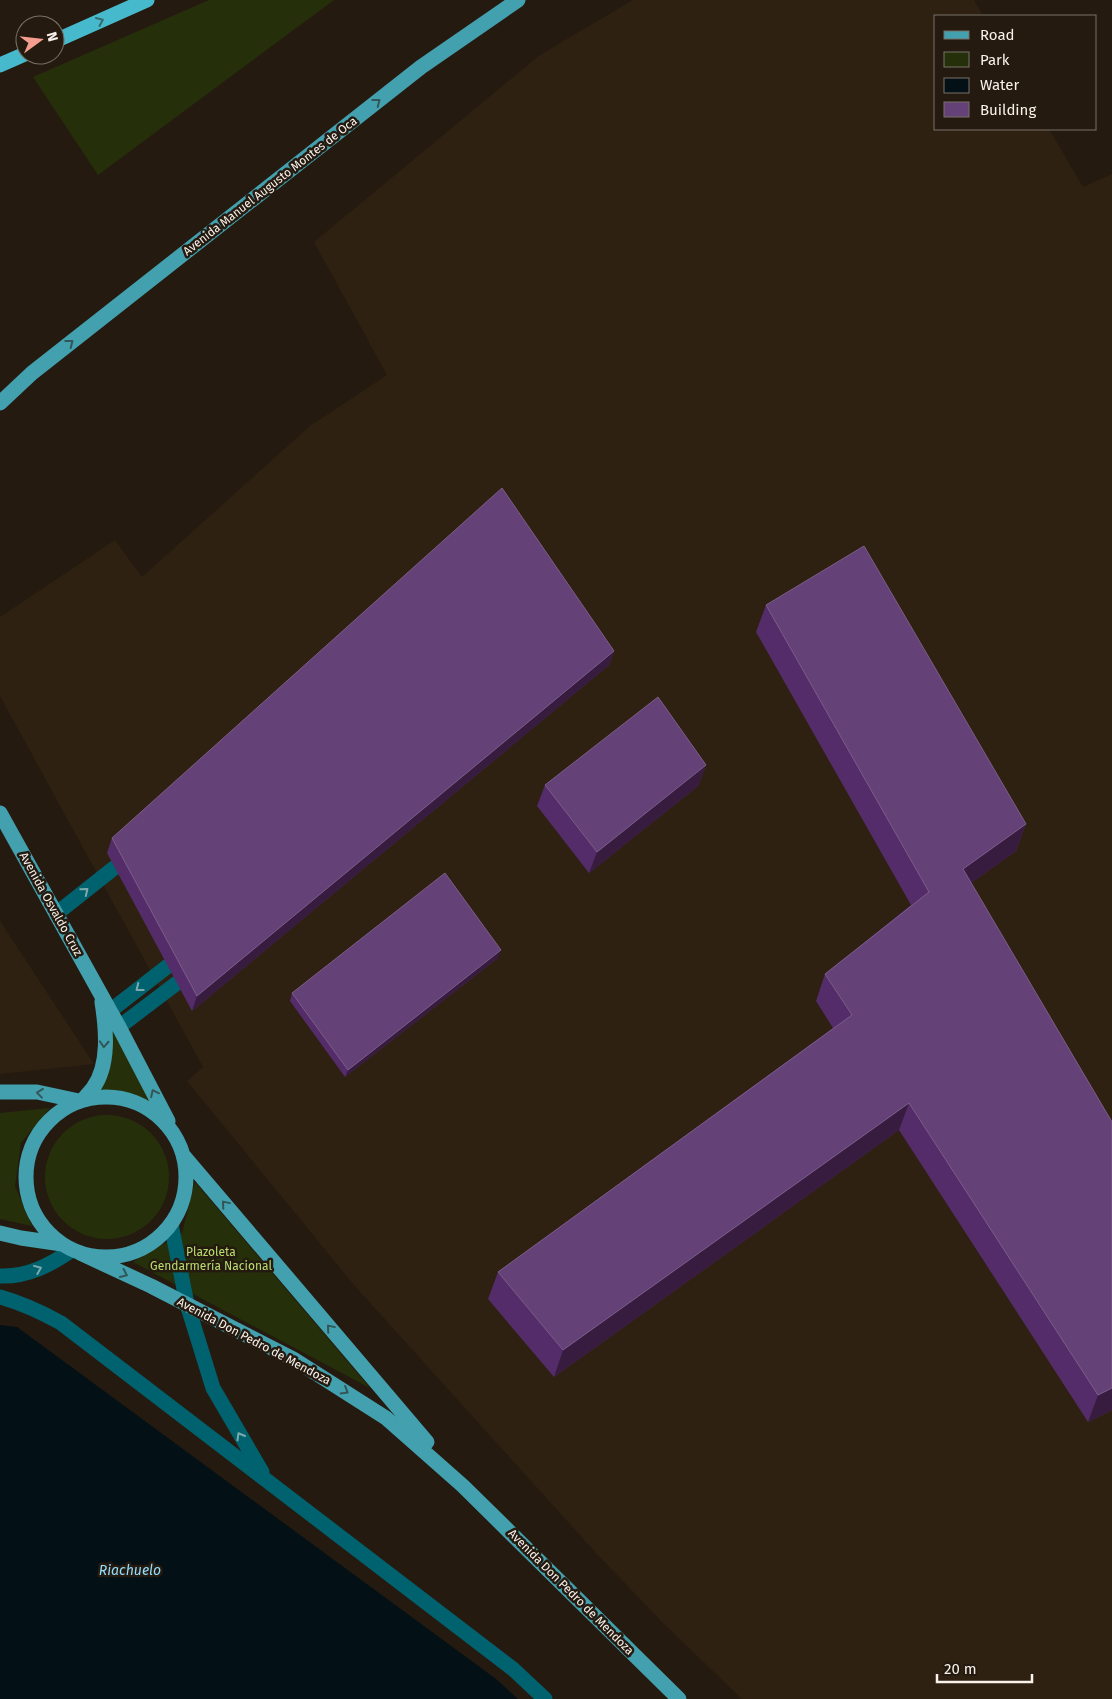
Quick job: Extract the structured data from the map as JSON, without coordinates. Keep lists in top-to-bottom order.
{
  "streets": {
    "main road": ["Avenida Manuel Augusto Montes de Oca", "Avenida Osvaldo Cruz", "Avenida Don Pedro de Mendoza"]
  },
  "crossings": [
    ["Avenida Osvaldo Cruz", "Avenida Don Pedro de Mendoza"]
  ],
  "one_way": ["Avenida Manuel Augusto Montes de Oca"],
  "water": ["Riachuelo"],
  "parks": ["Plazoleta Gendarmería Nacional"],
  "legend": [
    "Road",
    "Park",
    "Water",
    "Building"
  ],
  "scale_bar": "20 m",
  "north": "right"
}
